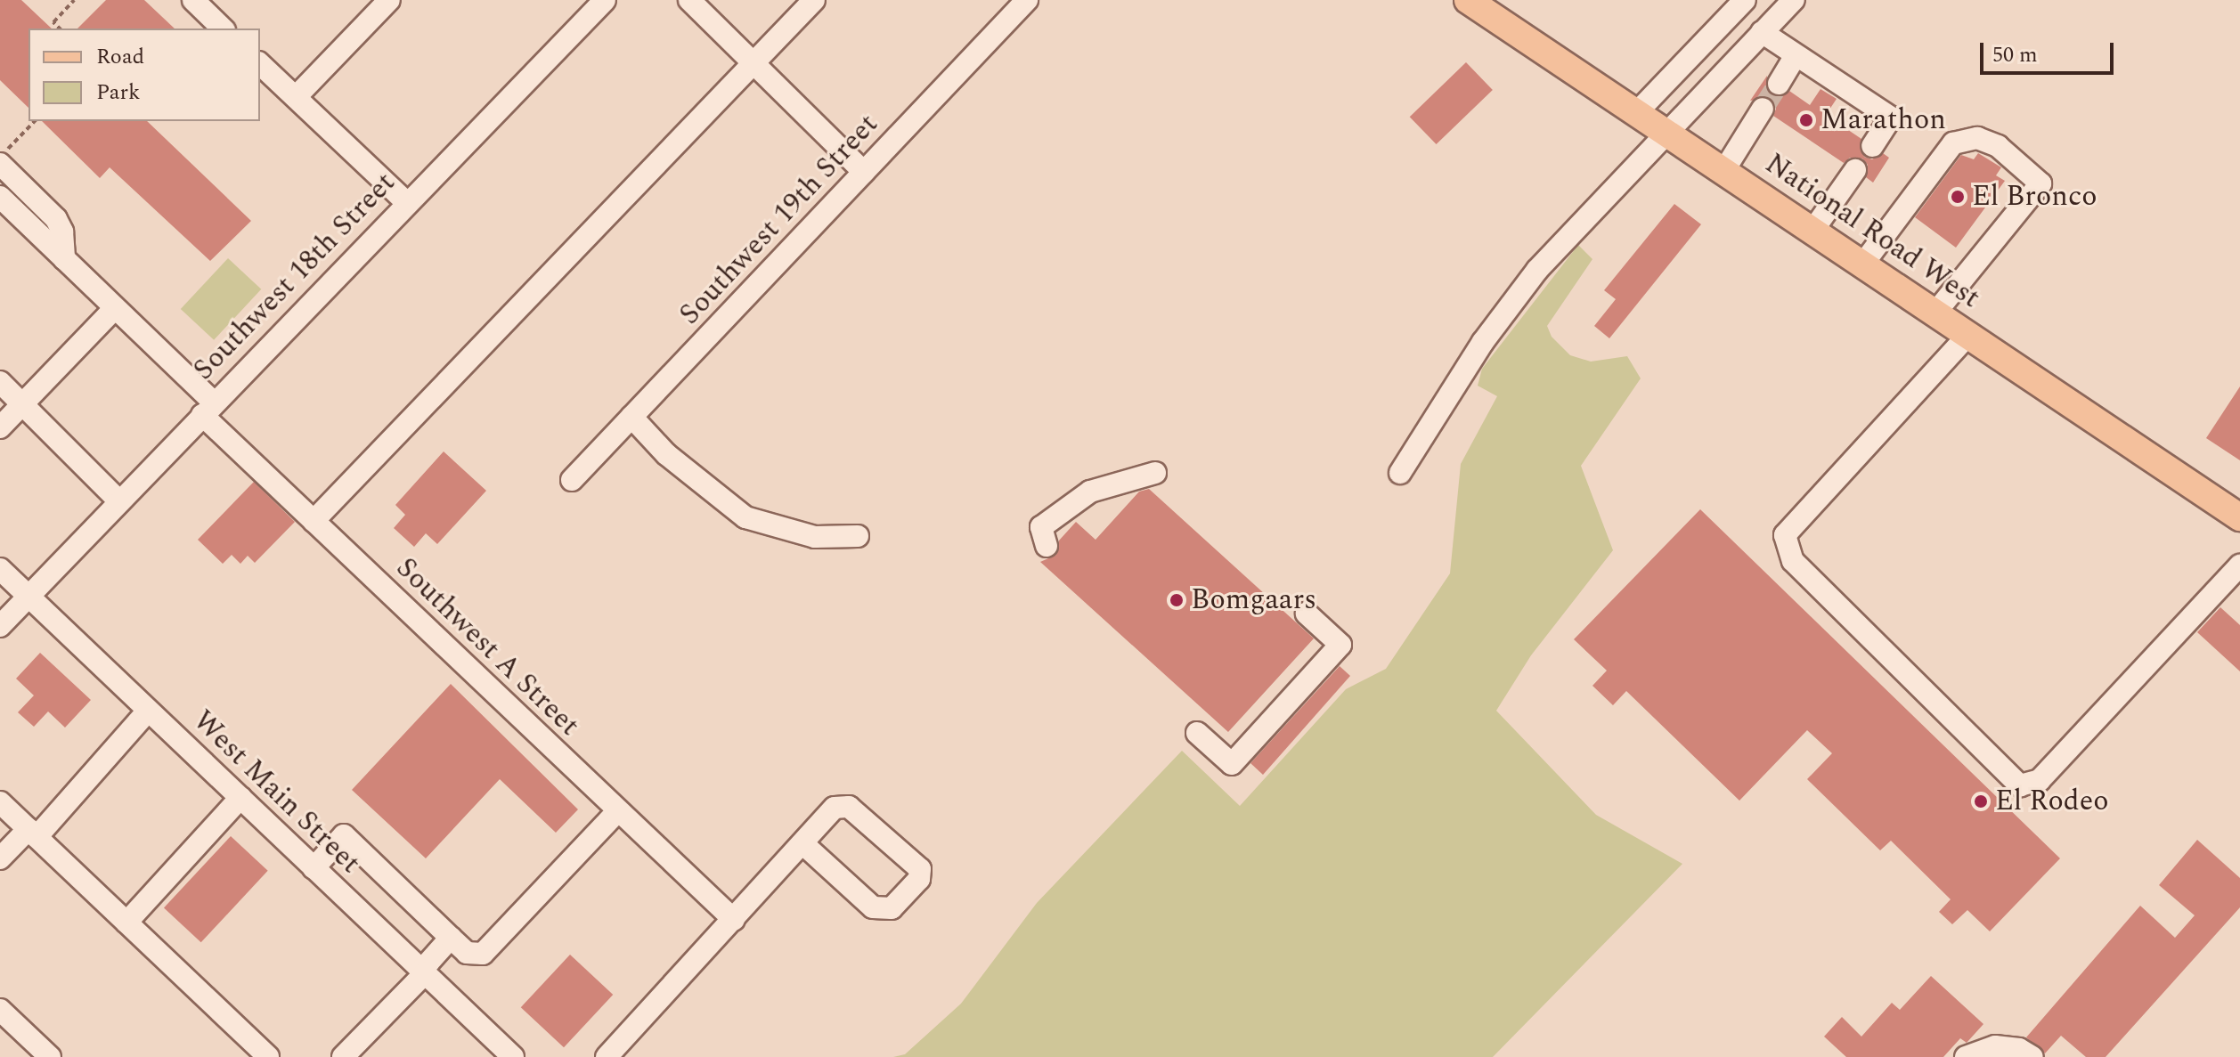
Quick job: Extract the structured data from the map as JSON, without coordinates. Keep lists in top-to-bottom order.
{
  "streets": {
    "main road": ["National Road West"],
    "street": [
      "Southwest 19th Street",
      "Southwest 18th Street",
      "Southwest A Street",
      "West Main Street"
    ]
  },
  "crossings": [
    ["Southwest 18th Street", "Southwest A Street"],
    ["Southwest 18th Street", "West Main Street"]
  ],
  "places": [
    "Marathon",
    "El Bronco",
    "Bomgaars",
    "El Rodeo"
  ],
  "legend": ["Road", "Park"],
  "scale_bar": "50 m"
}
